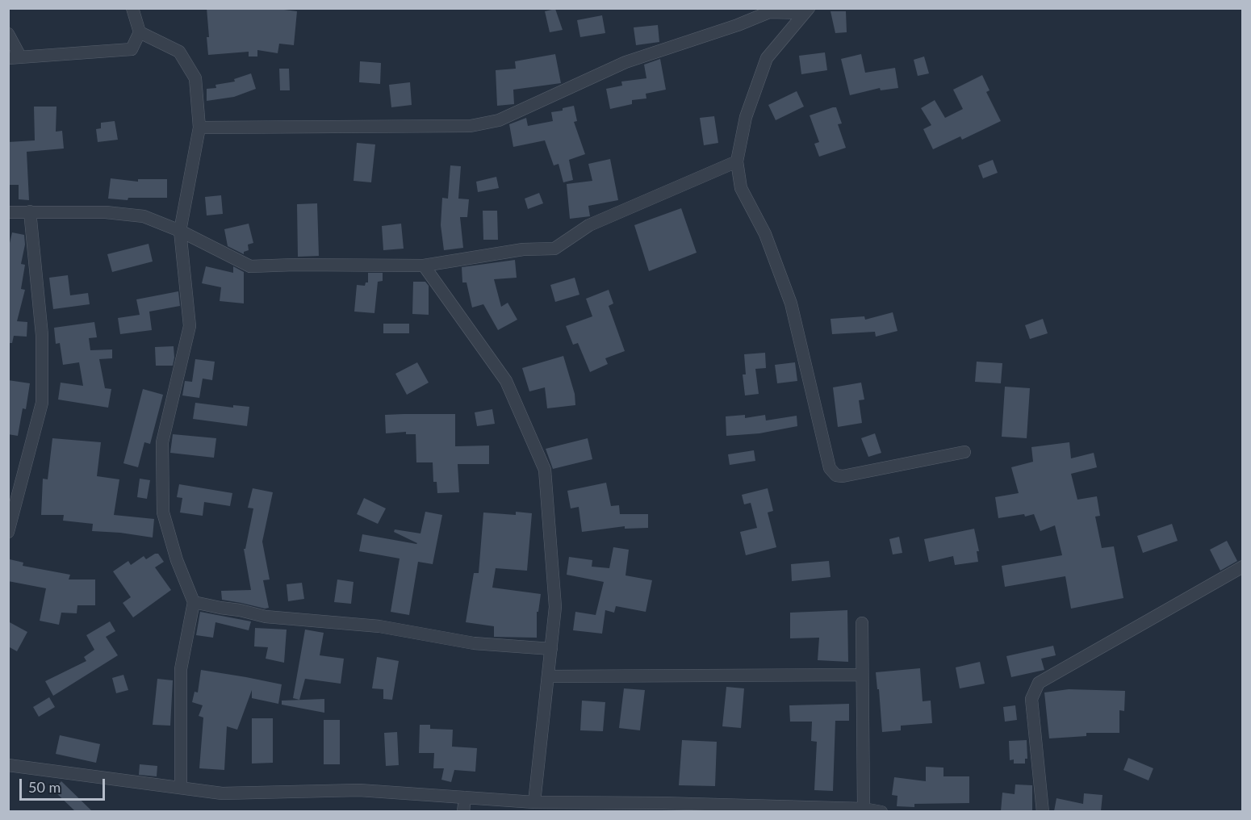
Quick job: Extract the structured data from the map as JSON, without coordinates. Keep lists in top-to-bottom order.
{
  "scale_bar": "50 m"
}
